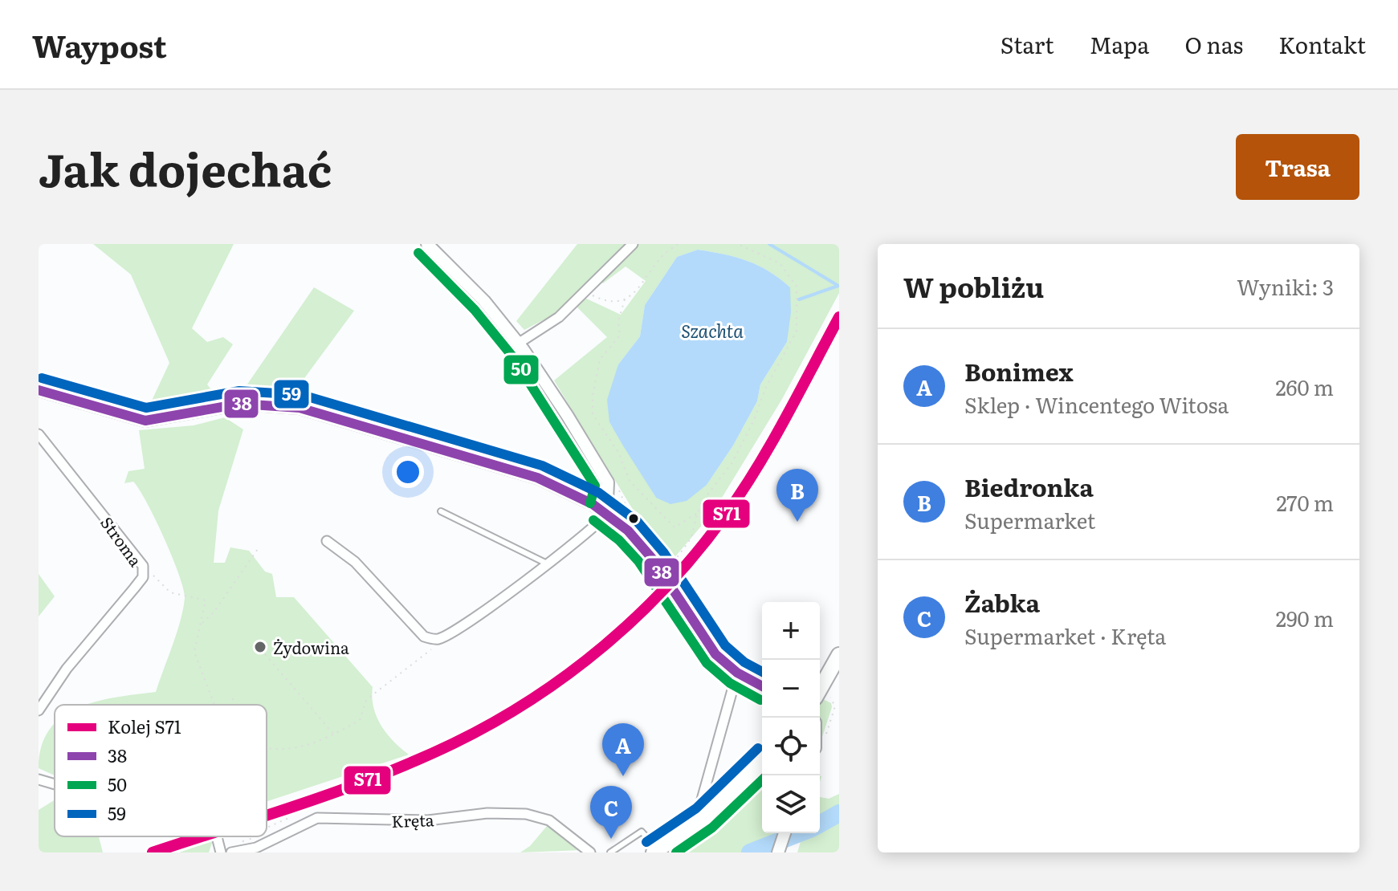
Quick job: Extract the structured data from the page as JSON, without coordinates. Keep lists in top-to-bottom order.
{
  "streets": {
    "street": ["Stroma", "Kręta"]
  },
  "water": ["Szachta"],
  "places": ["Żydowina"],
  "lines": [
    "transit line 50",
    "rail line S71",
    "transit line 59",
    "transit line 38"
  ],
  "legend": [
    "Kolej S71",
    "38",
    "50",
    "59"
  ],
  "page": {
    "header": "Waypost",
    "nav": [
      "Start",
      "Mapa",
      "O nas",
      "Kontakt"
    ],
    "title": "Jak dojechać",
    "buttons": "Trasa",
    "heading": ["W pobliżu", "Wyniki: 3"],
    "list": [
      {
        "mark": "A",
        "name": "Bonimex",
        "note": "Sklep · Wincentego Witosa",
        "value": "260 m"
      },
      {
        "mark": "B",
        "name": "Biedronka",
        "note": "Supermarket",
        "value": "270 m"
      },
      {
        "mark": "C",
        "name": "Żabka",
        "note": "Supermarket · Kręta",
        "value": "290 m"
      }
    ],
    "pins": ["B", "A", "C"],
    "map_buttons": ["+", "−"]
  }
}
